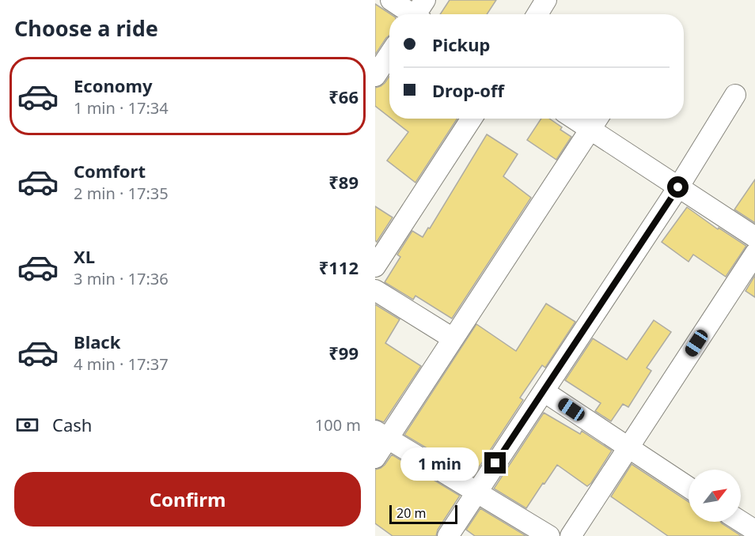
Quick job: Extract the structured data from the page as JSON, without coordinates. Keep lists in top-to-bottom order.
{
  "scale_bar": "20 m",
  "north": "top right",
  "page": {
    "heading": "Choose a ride",
    "banner": ["Pickup", "Drop-off"],
    "list": [
      {
        "name": "Economy",
        "note": "1 min · 17:34",
        "value": "₹66"
      },
      {
        "name": "Comfort",
        "note": "2 min · 17:35",
        "value": "₹89"
      },
      {
        "name": "XL",
        "note": "3 min · 17:36",
        "value": "₹112"
      },
      {
        "name": "Black",
        "note": "4 min · 17:37",
        "value": "₹99"
      }
    ],
    "pay": ["Cash", "100 m"],
    "bubble": "1 min",
    "buttons": "Confirm",
    "scale": "20 m"
  }
}
